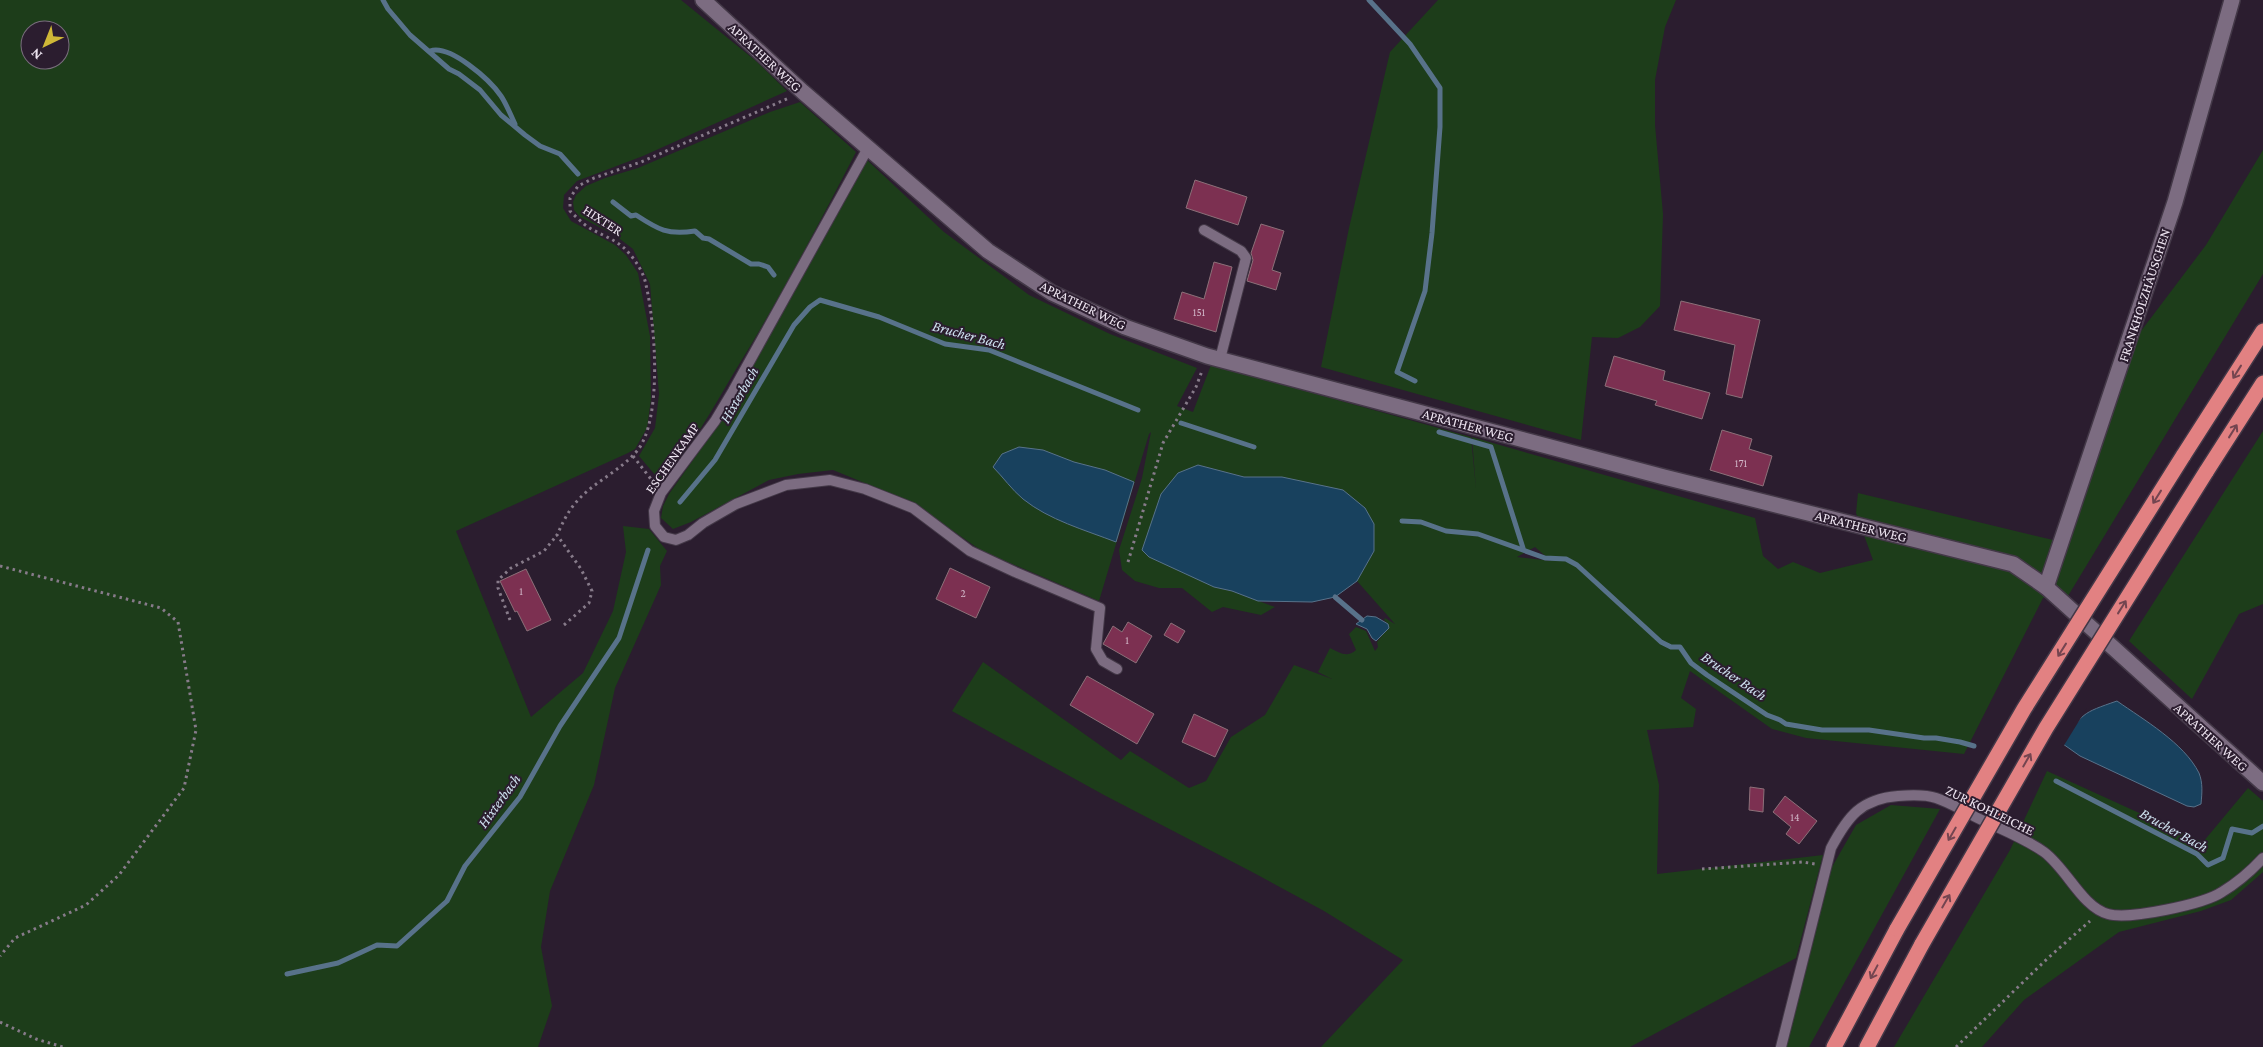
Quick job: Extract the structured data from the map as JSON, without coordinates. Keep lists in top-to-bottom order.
{
  "streets": {
    "street": ["APRATHER WEG", "FRANKHOLZHÄUSCHEN"],
    "lane": ["ESCHENKAMP", "ZUR KOHLEICHE"],
    "path": ["HIXTER"]
  },
  "crossings": [
    ["APRATHER WEG", "HIXTER"],
    ["APRATHER WEG", "FRANKHOLZHÄUSCHEN"],
    ["APRATHER WEG", "ESCHENKAMP"]
  ],
  "water": ["Brucher Bach", "Hixterbach"],
  "house_numbers": [
    "151",
    "171",
    "1",
    "2",
    "1",
    "14"
  ],
  "north": "bottom left"
}
